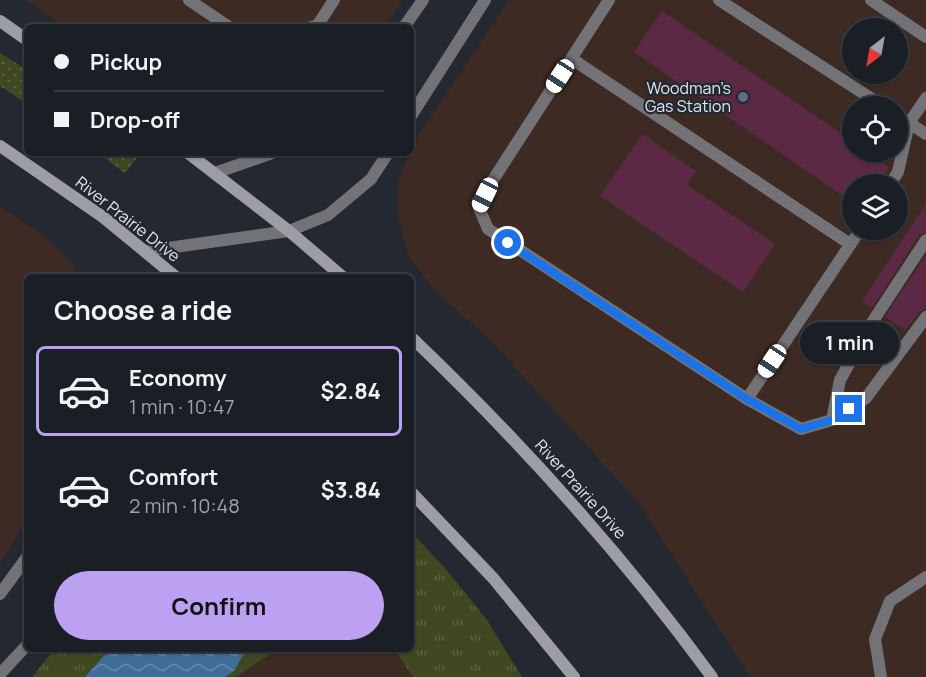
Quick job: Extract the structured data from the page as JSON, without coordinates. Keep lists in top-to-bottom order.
{
  "streets": {
    "main road": ["River Prairie Drive"]
  },
  "places": ["Woodman’s Gas Station"],
  "north": "bottom left",
  "page": {
    "banner": ["Pickup", "Drop-off"],
    "heading": "Choose a ride",
    "bubble": "1 min",
    "list": [
      {
        "name": "Economy",
        "note": "1 min · 10:47",
        "value": "$2.84"
      },
      {
        "name": "Comfort",
        "note": "2 min · 10:48",
        "value": "$3.84"
      }
    ],
    "buttons": "Confirm"
  }
}
